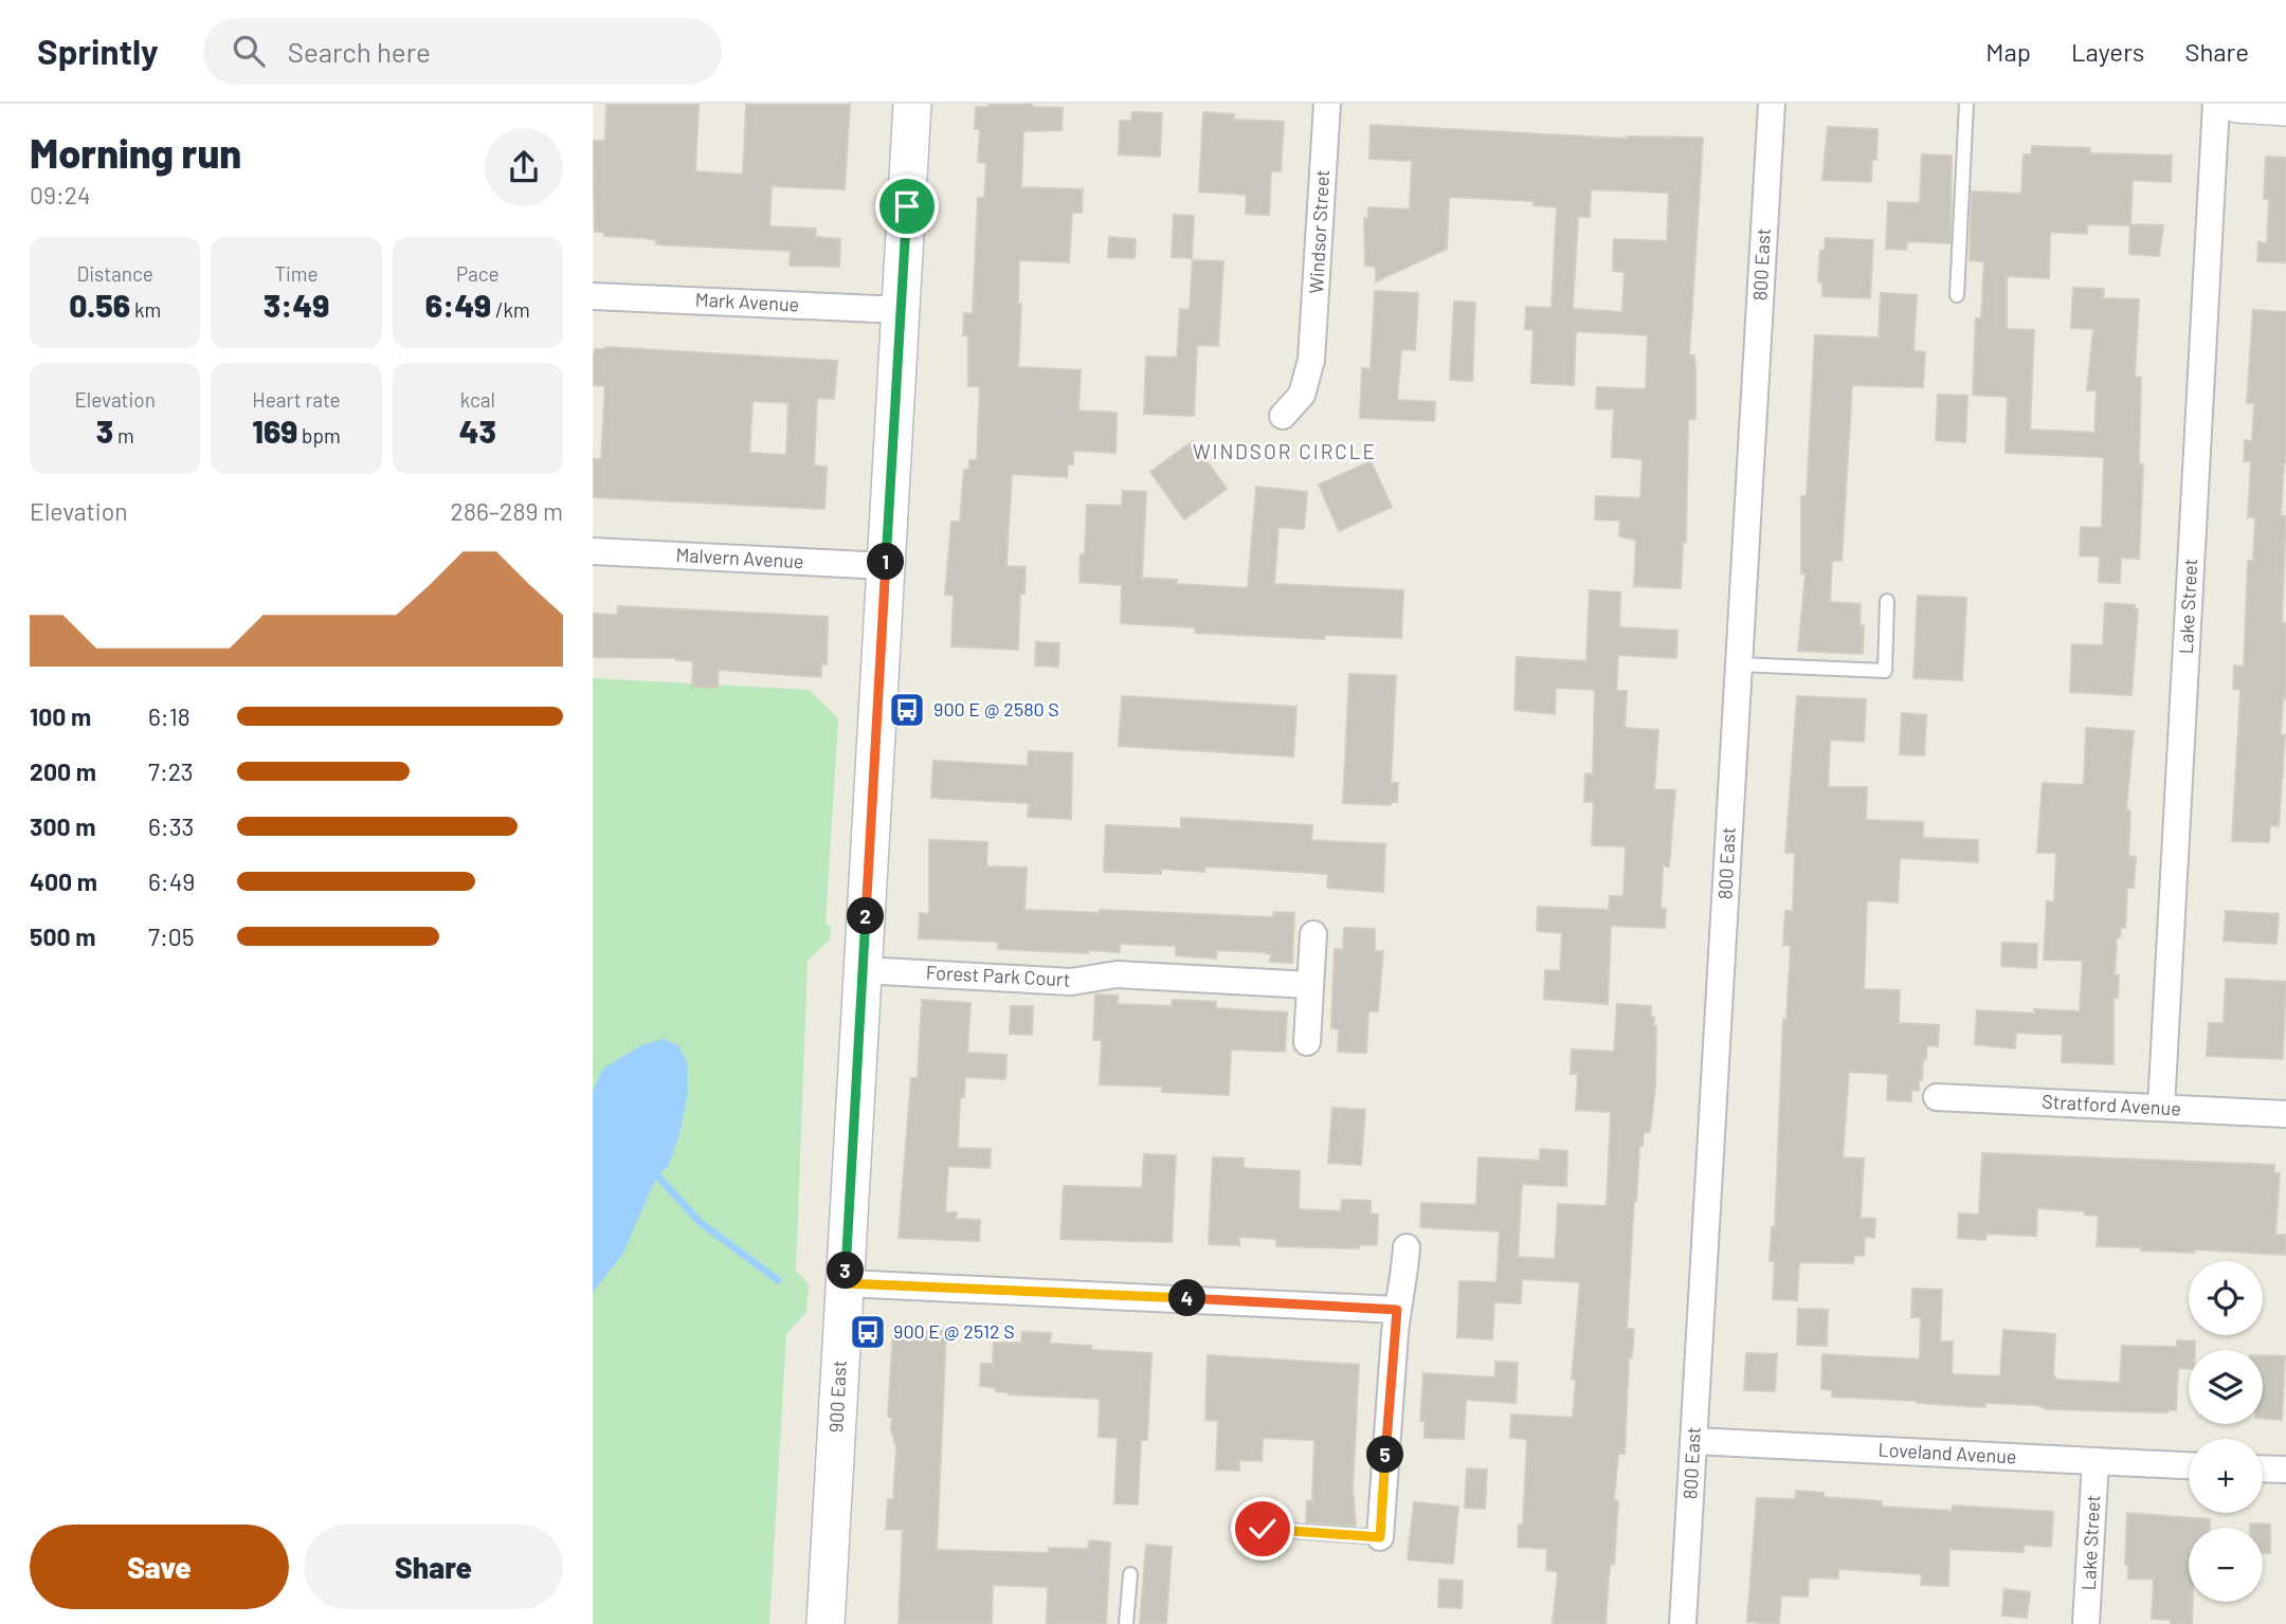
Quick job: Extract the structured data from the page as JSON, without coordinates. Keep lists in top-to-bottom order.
{
  "streets": {
    "street": [
      "Windsor Street",
      "800 East",
      "Mark Avenue",
      "Malvern Avenue",
      "Lake Street",
      "Forest Park Court",
      "Stratford Avenue",
      "900 East",
      "Loveland Avenue"
    ]
  },
  "crossings": [
    ["800 East", "Loveland Avenue"],
    ["Mark Avenue", "900 East"],
    ["Malvern Avenue", "900 East"],
    ["Lake Street", "Stratford Avenue"],
    ["Lake Street", "Loveland Avenue"],
    ["Forest Park Court", "900 East"]
  ],
  "districts": ["WINDSOR CIRCLE"],
  "places": {
    "bus stop": ["900 E @ 2580 S", "900 E @ 2512 S"]
  },
  "page": {
    "header": "Sprintly",
    "search": "Search here",
    "nav": ["Map", "Layers", "Share"],
    "heading": ["Morning run", "09:24"],
    "stats": [
      ["Distance", "0.56 km"],
      ["Time", "3:49"],
      ["Pace", "6:49 /km"],
      ["Elevation", "3 m"],
      ["Heart rate", "169 bpm"],
      ["kcal", "43"]
    ],
    "chart": ["Elevation", "286–289 m"],
    "pins": [
      "1",
      "2",
      "3",
      "4",
      "5"
    ],
    "list": [
      {
        "name": "100 m",
        "note": "6:18"
      },
      {
        "name": "200 m",
        "note": "7:23"
      },
      {
        "name": "300 m",
        "note": "6:33"
      },
      {
        "name": "400 m",
        "note": "6:49"
      },
      {
        "name": "500 m",
        "note": "7:05"
      }
    ],
    "map_buttons": ["+", "−"],
    "buttons": ["Save", "Share"]
  }
}
